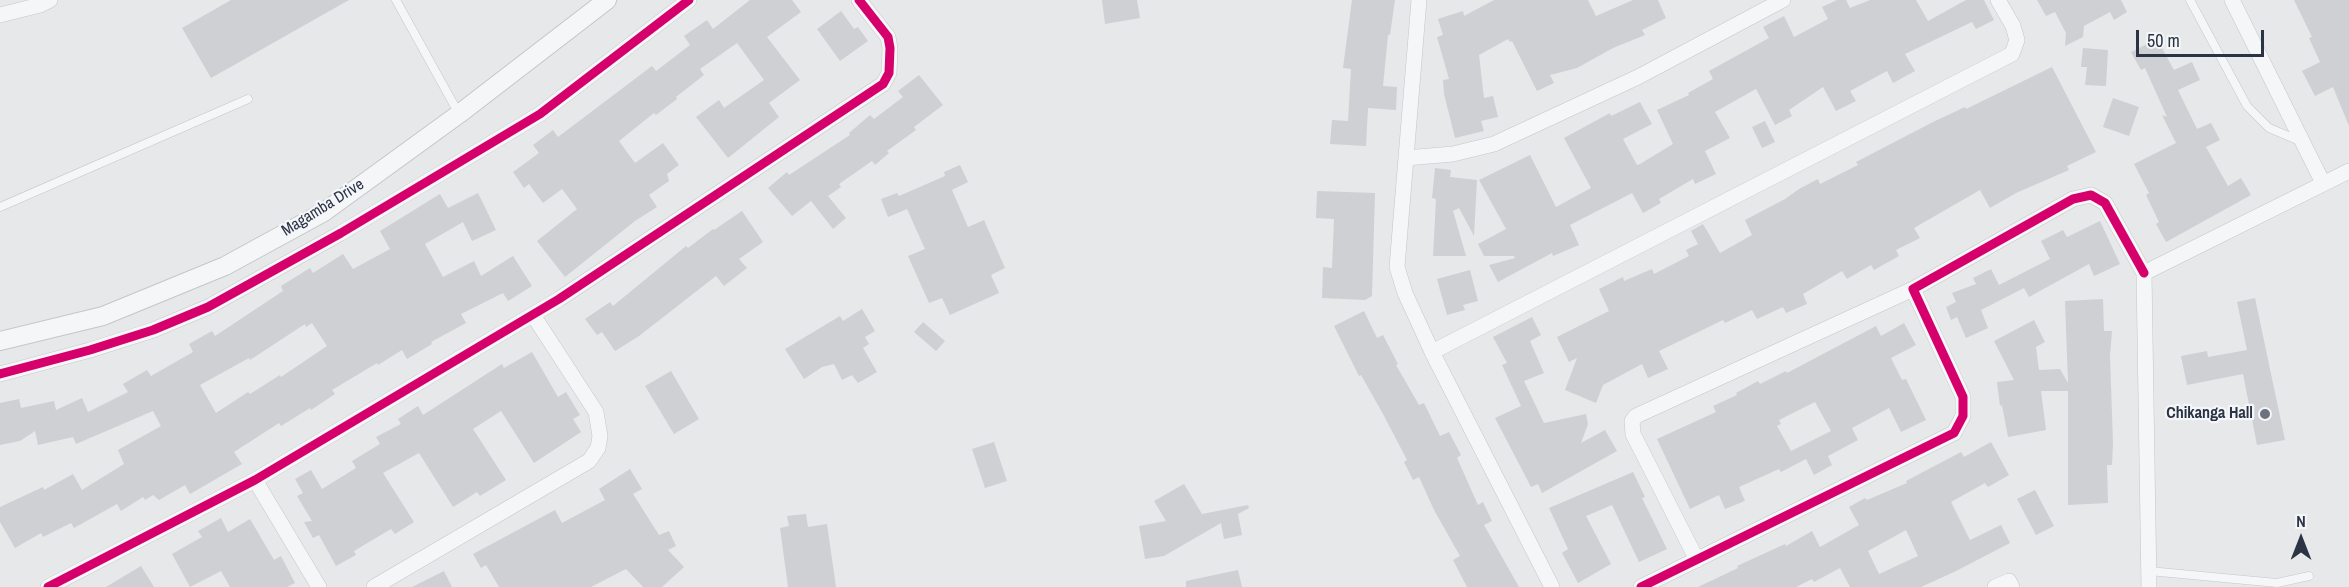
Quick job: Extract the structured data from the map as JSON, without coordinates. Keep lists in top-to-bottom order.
{
  "streets": {
    "street": ["Magamba Drive"]
  },
  "places": ["Chikanga Hall"],
  "scale_bar": "50 m",
  "north": "top"
}
